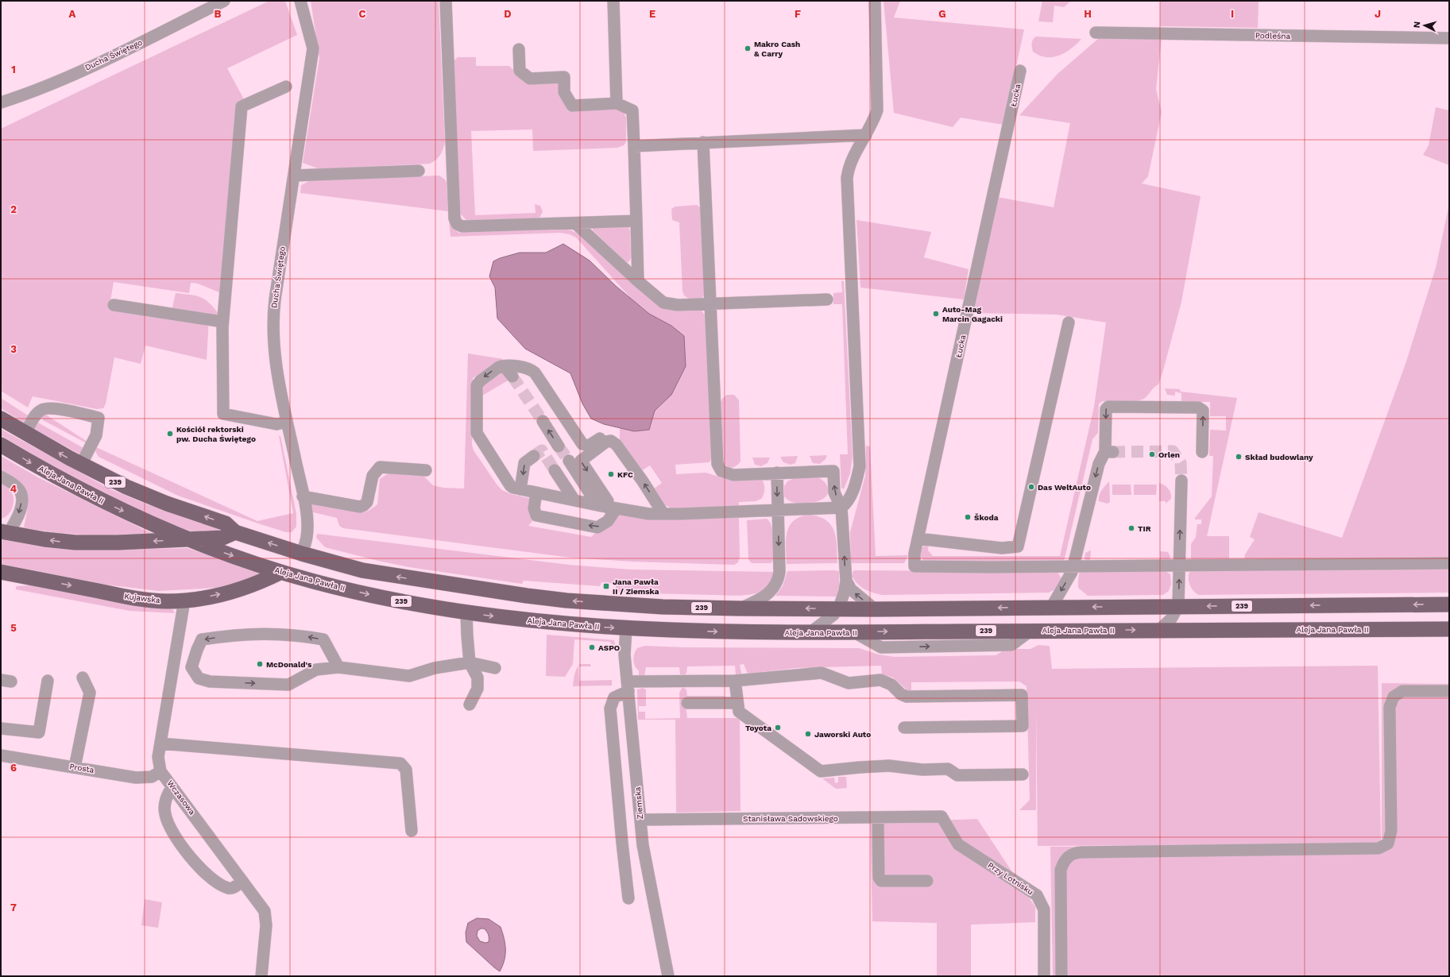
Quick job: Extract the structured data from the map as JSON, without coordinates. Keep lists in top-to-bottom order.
{
  "streets": {
    "main road": ["239", "Aleja Jana Pawła II", "Kujawska"],
    "street": [
      "Podleśna",
      "Ducha Świętego",
      "Łucka",
      "Prosta",
      "Wczasowa",
      "Ziemska",
      "Stanisława Sadowskiego",
      "Przy Lotnisku"
    ]
  },
  "crossings": [
    ["Ducha Świętego", "239"],
    ["Aleja Jana Pawła II", "Kujawska"],
    ["Aleja Jana Pawła II", "Ziemska"],
    ["Kujawska", "Wczasowa"],
    ["Prosta", "Wczasowa"],
    ["Ziemska", "Stanisława Sadowskiego"],
    ["Stanisława Sadowskiego", "Przy Lotnisku"]
  ],
  "places": {
    "other": [
      "Makro Cash & Carry",
      "Auto-Mag Marcin Gagacki",
      "Kościół rektorski pw. Ducha Świętego",
      "Orlen",
      "Skład budowlany",
      "KFC",
      "Das WeltAuto",
      "Škoda",
      "TIR",
      "ASPO",
      "McDonald's",
      "Toyota",
      "Jaworski Auto"
    ],
    "transit": ["Jana Pawła II / Ziemska"]
  },
  "north": "left",
  "grid": {
    "columns": [
      "A",
      "B",
      "C",
      "D",
      "E",
      "F",
      "G",
      "H",
      "I",
      "J"
    ],
    "rows": [
      "1",
      "2",
      "3",
      "4",
      "5",
      "6",
      "7"
    ]
  }
}
